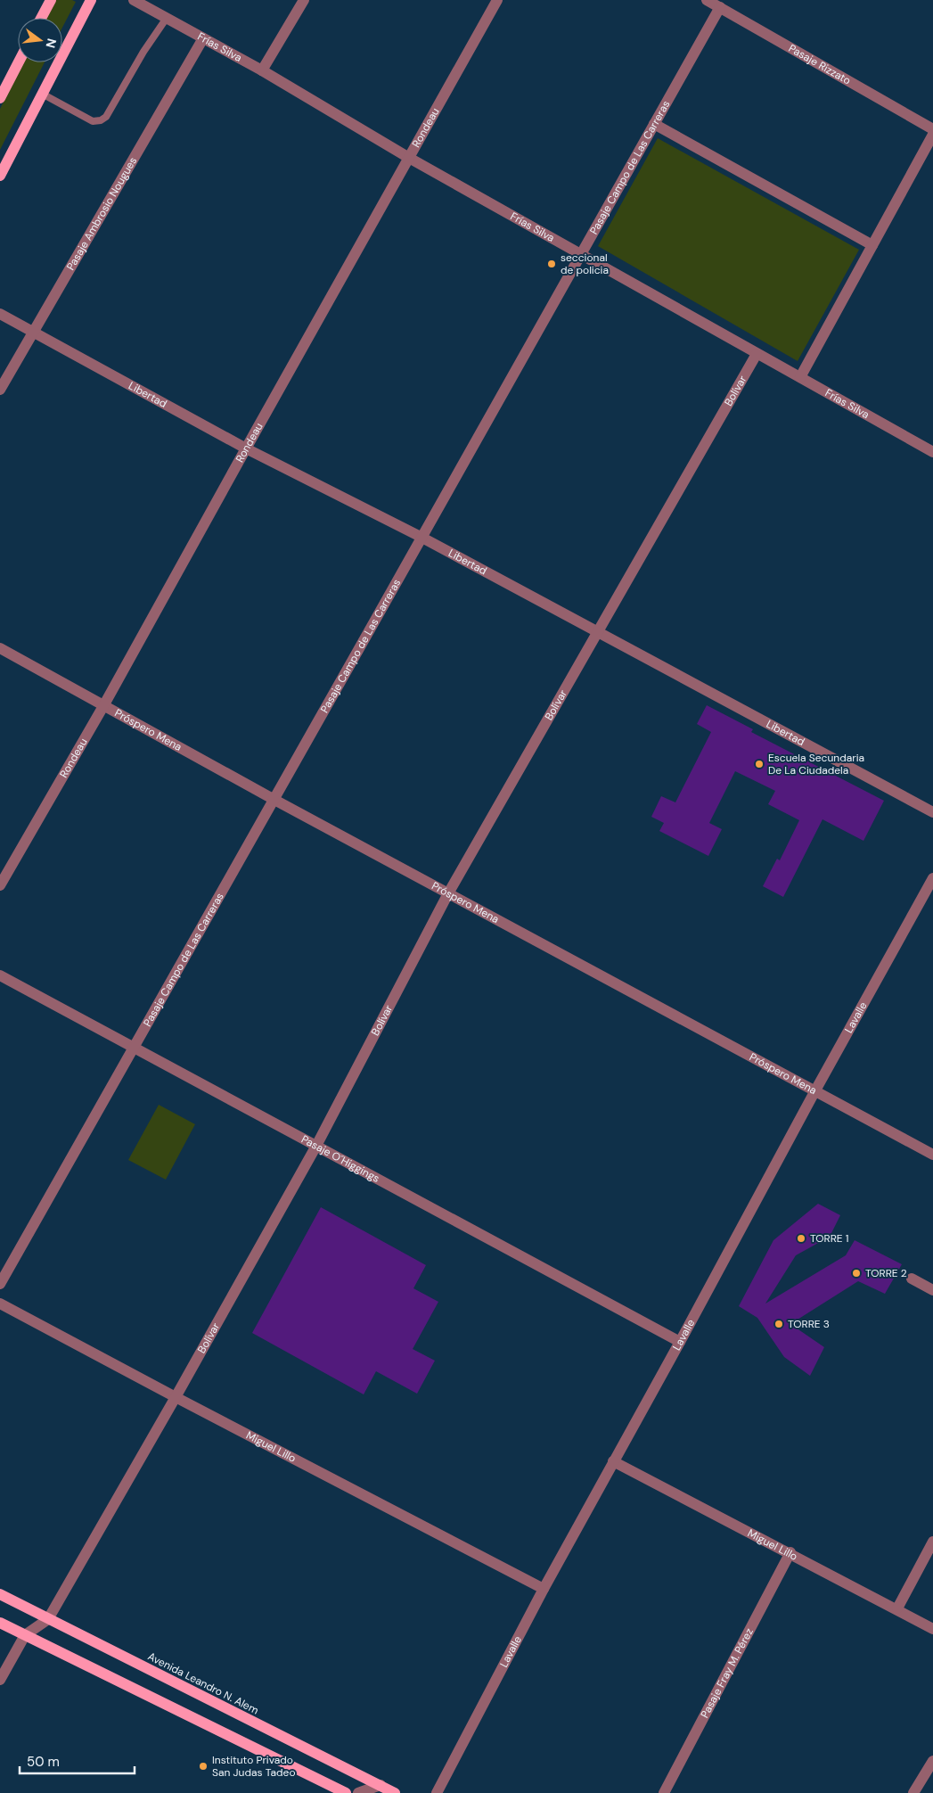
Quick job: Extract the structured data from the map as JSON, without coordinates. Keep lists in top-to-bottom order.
{
  "streets": {
    "main road": ["Avenida Leandro N. Alem"],
    "street": [
      "Frías Silva",
      "Pasaje Rizzato",
      "Rondeau",
      "Pasaje Campo de Las Carreras",
      "Pasaje Ambrosio Nougues",
      "Bolívar",
      "Libertad",
      "Próspero Mena",
      "Lavalle",
      "Pasaje O´Higgings",
      "Miguel Lillo",
      "Pasaje Fray M. Pérez"
    ]
  },
  "crossings": [
    ["Frías Silva", "Rondeau"],
    ["Frías Silva", "Pasaje Campo de Las Carreras"],
    ["Frías Silva", "Pasaje Ambrosio Nougues"],
    ["Frías Silva", "Bolívar"],
    ["Pasaje Rizzato", "Pasaje Campo de Las Carreras"],
    ["Rondeau", "Libertad"],
    ["Rondeau", "Próspero Mena"],
    ["Pasaje Campo de Las Carreras", "Libertad"],
    ["Pasaje Campo de Las Carreras", "Próspero Mena"],
    ["Pasaje Campo de Las Carreras", "Pasaje O´Higgings"],
    ["Pasaje Ambrosio Nougues", "Libertad"],
    ["Bolívar", "Libertad"],
    ["Bolívar", "Próspero Mena"],
    ["Bolívar", "Pasaje O´Higgings"],
    ["Bolívar", "Miguel Lillo"],
    ["Bolívar", "Avenida Leandro N. Alem"],
    ["Próspero Mena", "Lavalle"],
    ["Lavalle", "Pasaje O´Higgings"],
    ["Lavalle", "Miguel Lillo"],
    ["Miguel Lillo", "Pasaje Fray M. Pérez"]
  ],
  "places": [
    "seccional de policia",
    "Escuela Secundaria De La Ciudadela",
    "TORRE 1",
    "TORRE 2",
    "TORRE 3",
    "Instituto Privado San Judas Tadeo"
  ],
  "scale_bar": "50 m",
  "north": "right"
}
